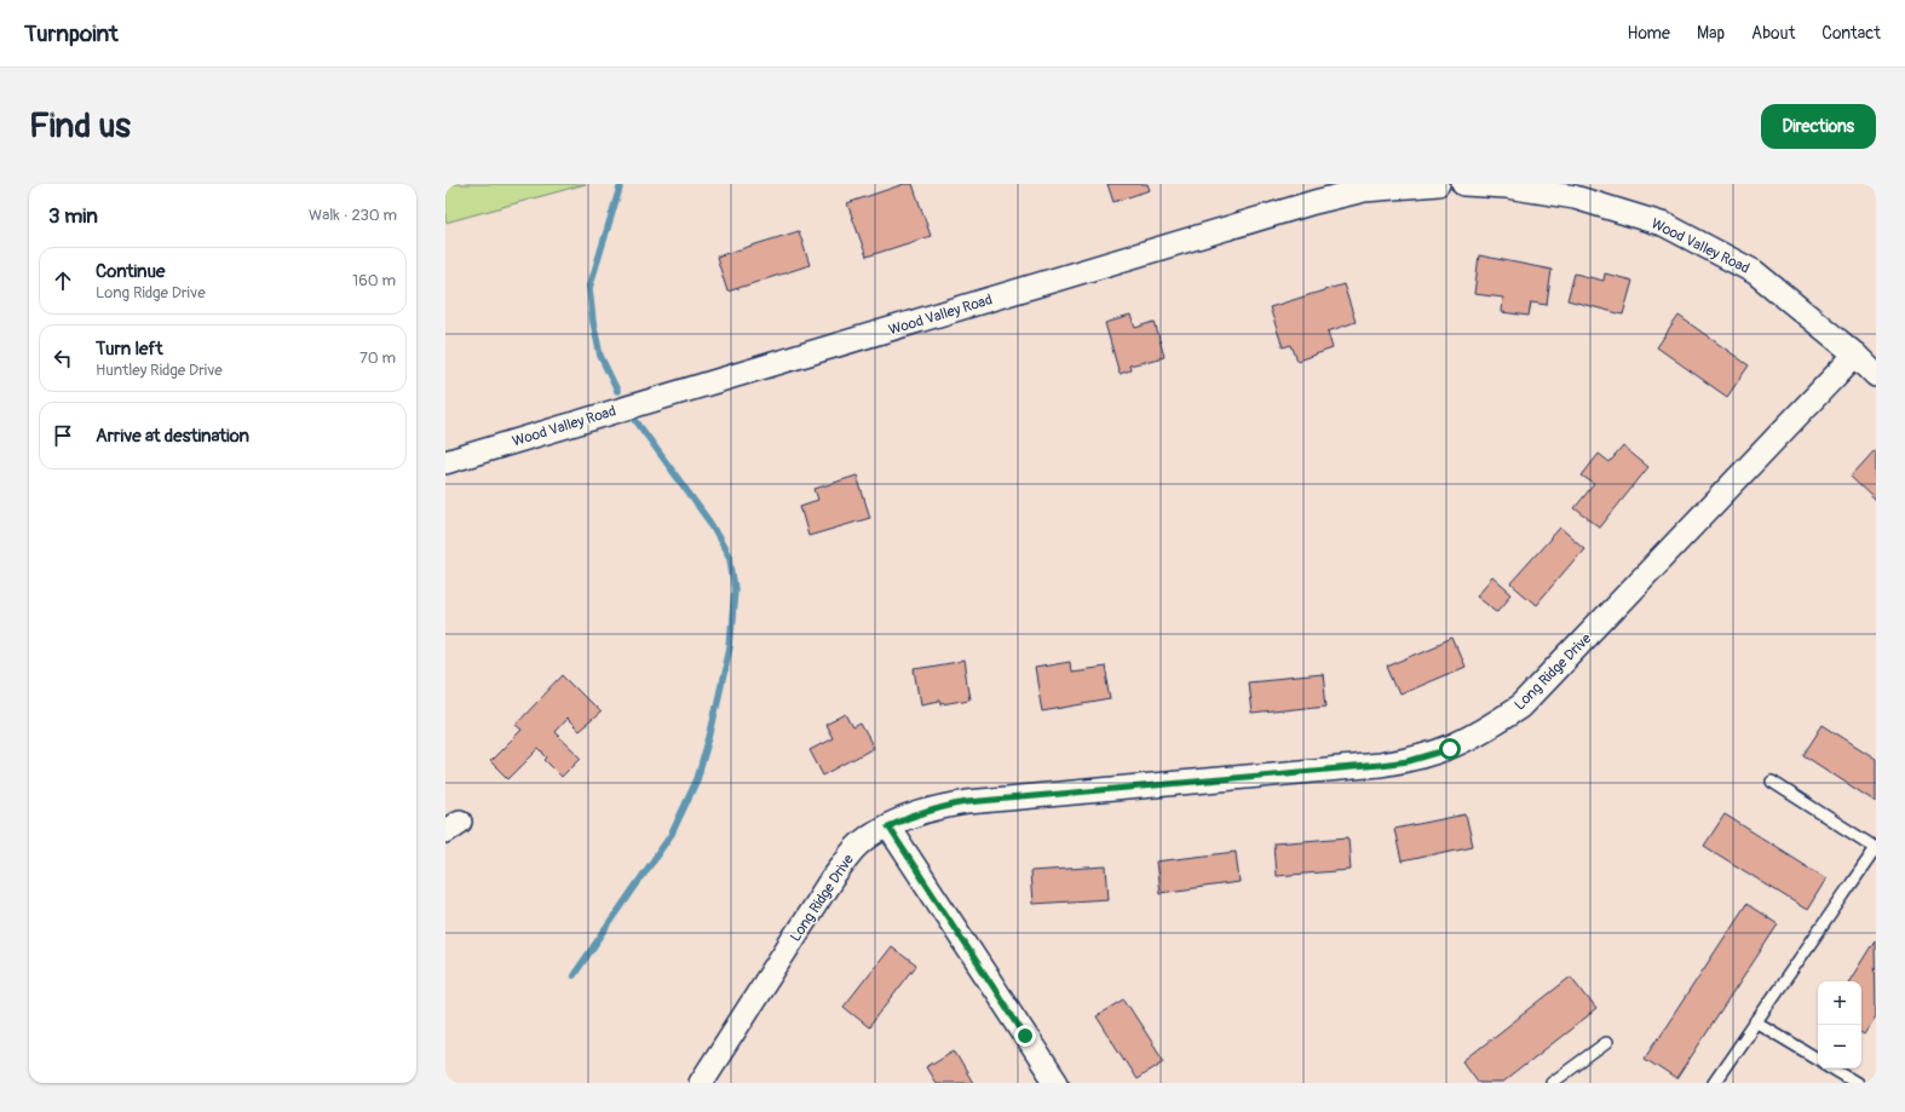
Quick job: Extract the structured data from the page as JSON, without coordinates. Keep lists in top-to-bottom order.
{
  "streets": {
    "street": ["Wood Valley Road", "Long Ridge Drive"]
  },
  "crossings": [
    ["Wood Valley Road", "Long Ridge Drive"]
  ],
  "page": {
    "header": "Turnpoint",
    "nav": [
      "Home",
      "Map",
      "About",
      "Contact"
    ],
    "buttons": "Directions",
    "title": "Find us",
    "heading": ["3 min", "Walk · 230 m"],
    "list": [
      ["Continue", "Long Ridge Drive", "160 m"],
      ["Turn left", "Huntley Ridge Drive", "70 m"],
      "Arrive at destination"
    ],
    "map_buttons": ["+", "−"]
  }
}
